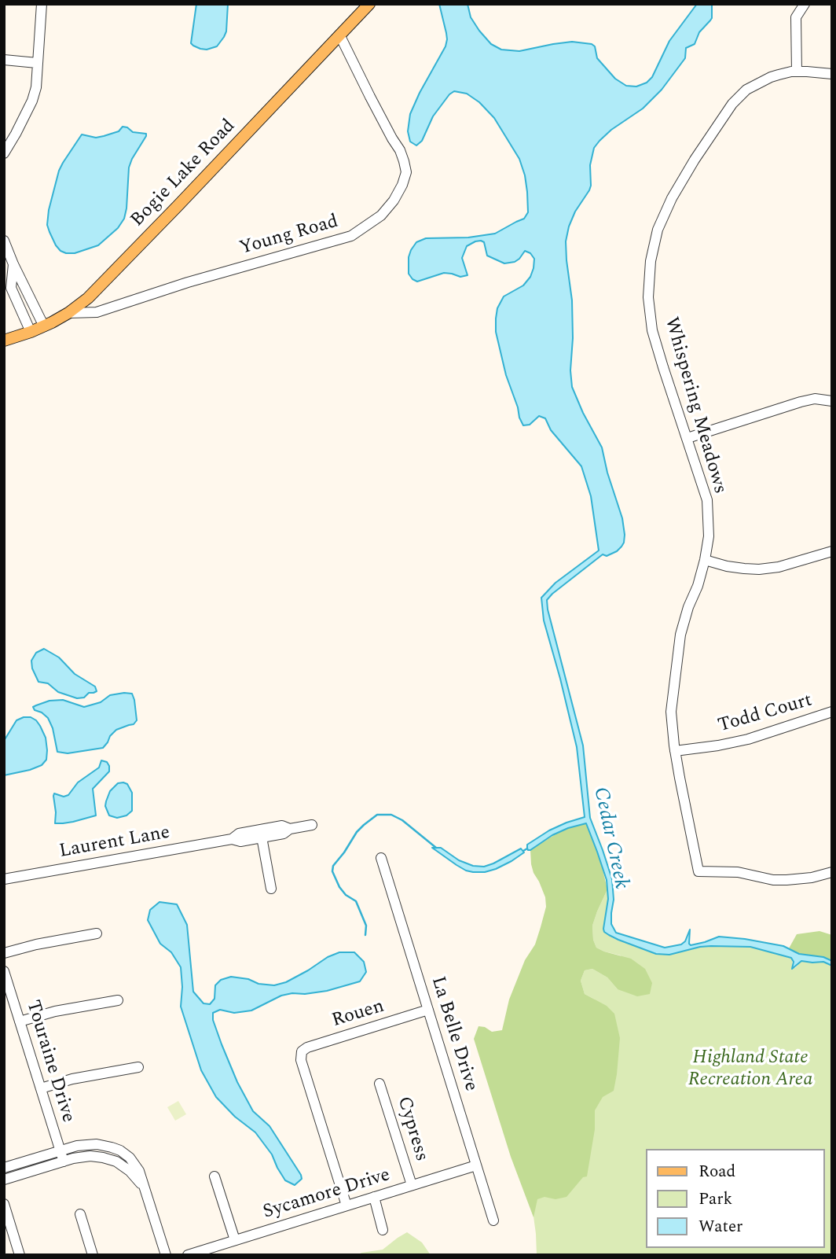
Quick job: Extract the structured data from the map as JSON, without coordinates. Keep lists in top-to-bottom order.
{
  "streets": {
    "main road": ["Bogie Lake Road"],
    "street": [
      "Young Road",
      "Whispering Meadows",
      "Todd Court",
      "Laurent Lane",
      "Rouen",
      "La Belle Drive",
      "Touraine Drive",
      "Cypress",
      "Sycamore Drive"
    ]
  },
  "crossings": [
    ["Bogie Lake Road", "Young Road"],
    ["Whispering Meadows", "Todd Court"],
    ["Rouen", "La Belle Drive"],
    ["Rouen", "Sycamore Drive"],
    ["La Belle Drive", "Sycamore Drive"],
    ["Cypress", "Sycamore Drive"]
  ],
  "water": ["Cedar Creek"],
  "parks": ["Highland State Recreation Area"],
  "legend": ["Road", "Park", "Water"]
}
